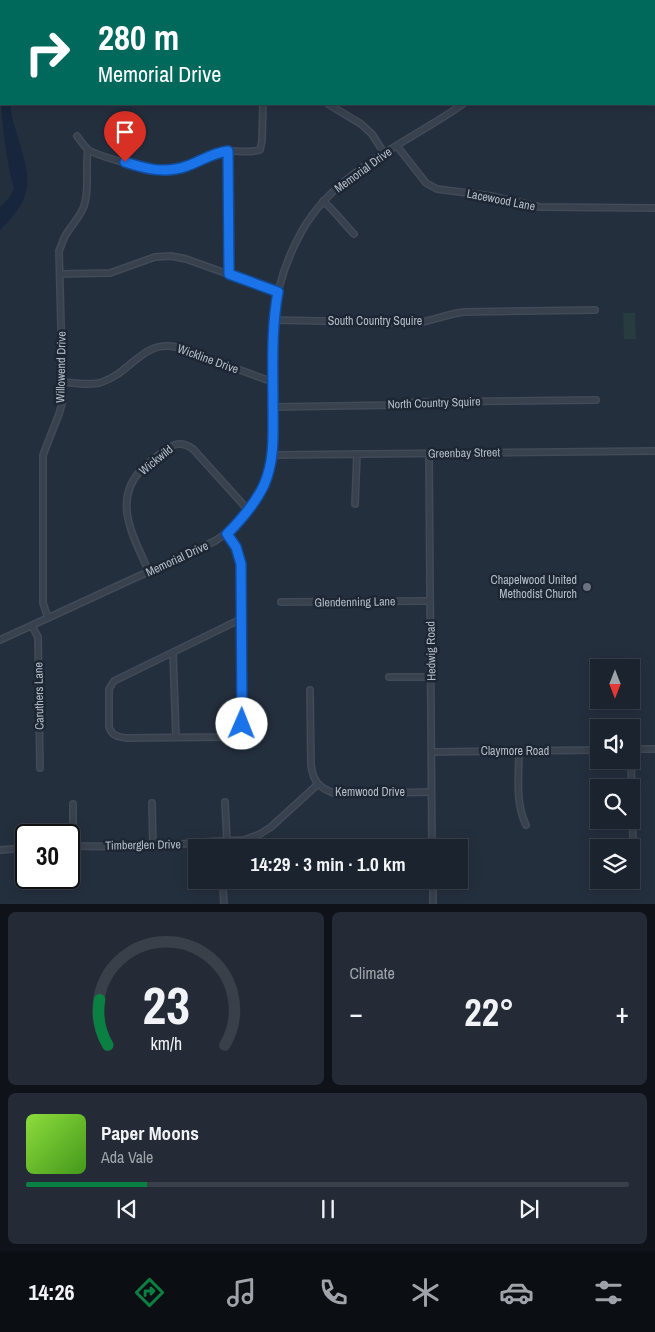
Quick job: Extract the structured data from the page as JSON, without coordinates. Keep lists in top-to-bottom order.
{
  "streets": {
    "street": [
      "Memorial Drive",
      "Lacewood Lane",
      "South Country Squire",
      "Wickline Drive",
      "Willowend Drive",
      "North Country Squire",
      "Greenbay Street",
      "Wickwild",
      "Glendenning Lane",
      "Hedwig Road",
      "Caruthers Lane",
      "Claymore Road",
      "Kemwood Drive",
      "Timberglen Drive"
    ]
  },
  "crossings": [
    ["Memorial Drive", "Lacewood Lane"],
    ["Memorial Drive", "South Country Squire"],
    ["Memorial Drive", "Wickline Drive"],
    ["Memorial Drive", "Willowend Drive"],
    ["Memorial Drive", "North Country Squire"],
    ["Memorial Drive", "Greenbay Street"],
    ["Memorial Drive", "Wickwild"],
    ["Memorial Drive", "Caruthers Lane"],
    ["Wickline Drive", "Willowend Drive"],
    ["Greenbay Street", "Hedwig Road"],
    ["Glendenning Lane", "Hedwig Road"],
    ["Hedwig Road", "Claymore Road"],
    ["Hedwig Road", "Kemwood Drive"],
    ["Kemwood Drive", "Timberglen Drive"]
  ],
  "places": ["Chapelwood United Methodist Church"],
  "north": "bottom",
  "page": {
    "turn": ["280 m", "Memorial Drive"],
    "limit": "30",
    "trip": "14:29 · 3 min · 1.0 km",
    "tile": "Climate",
    "heat": ["−", "22°", "+"],
    "song": ["Paper Moons", "Ada Vale"],
    "tabs": "14:26",
    "gauge": ["23", "km/h"]
  }
}
